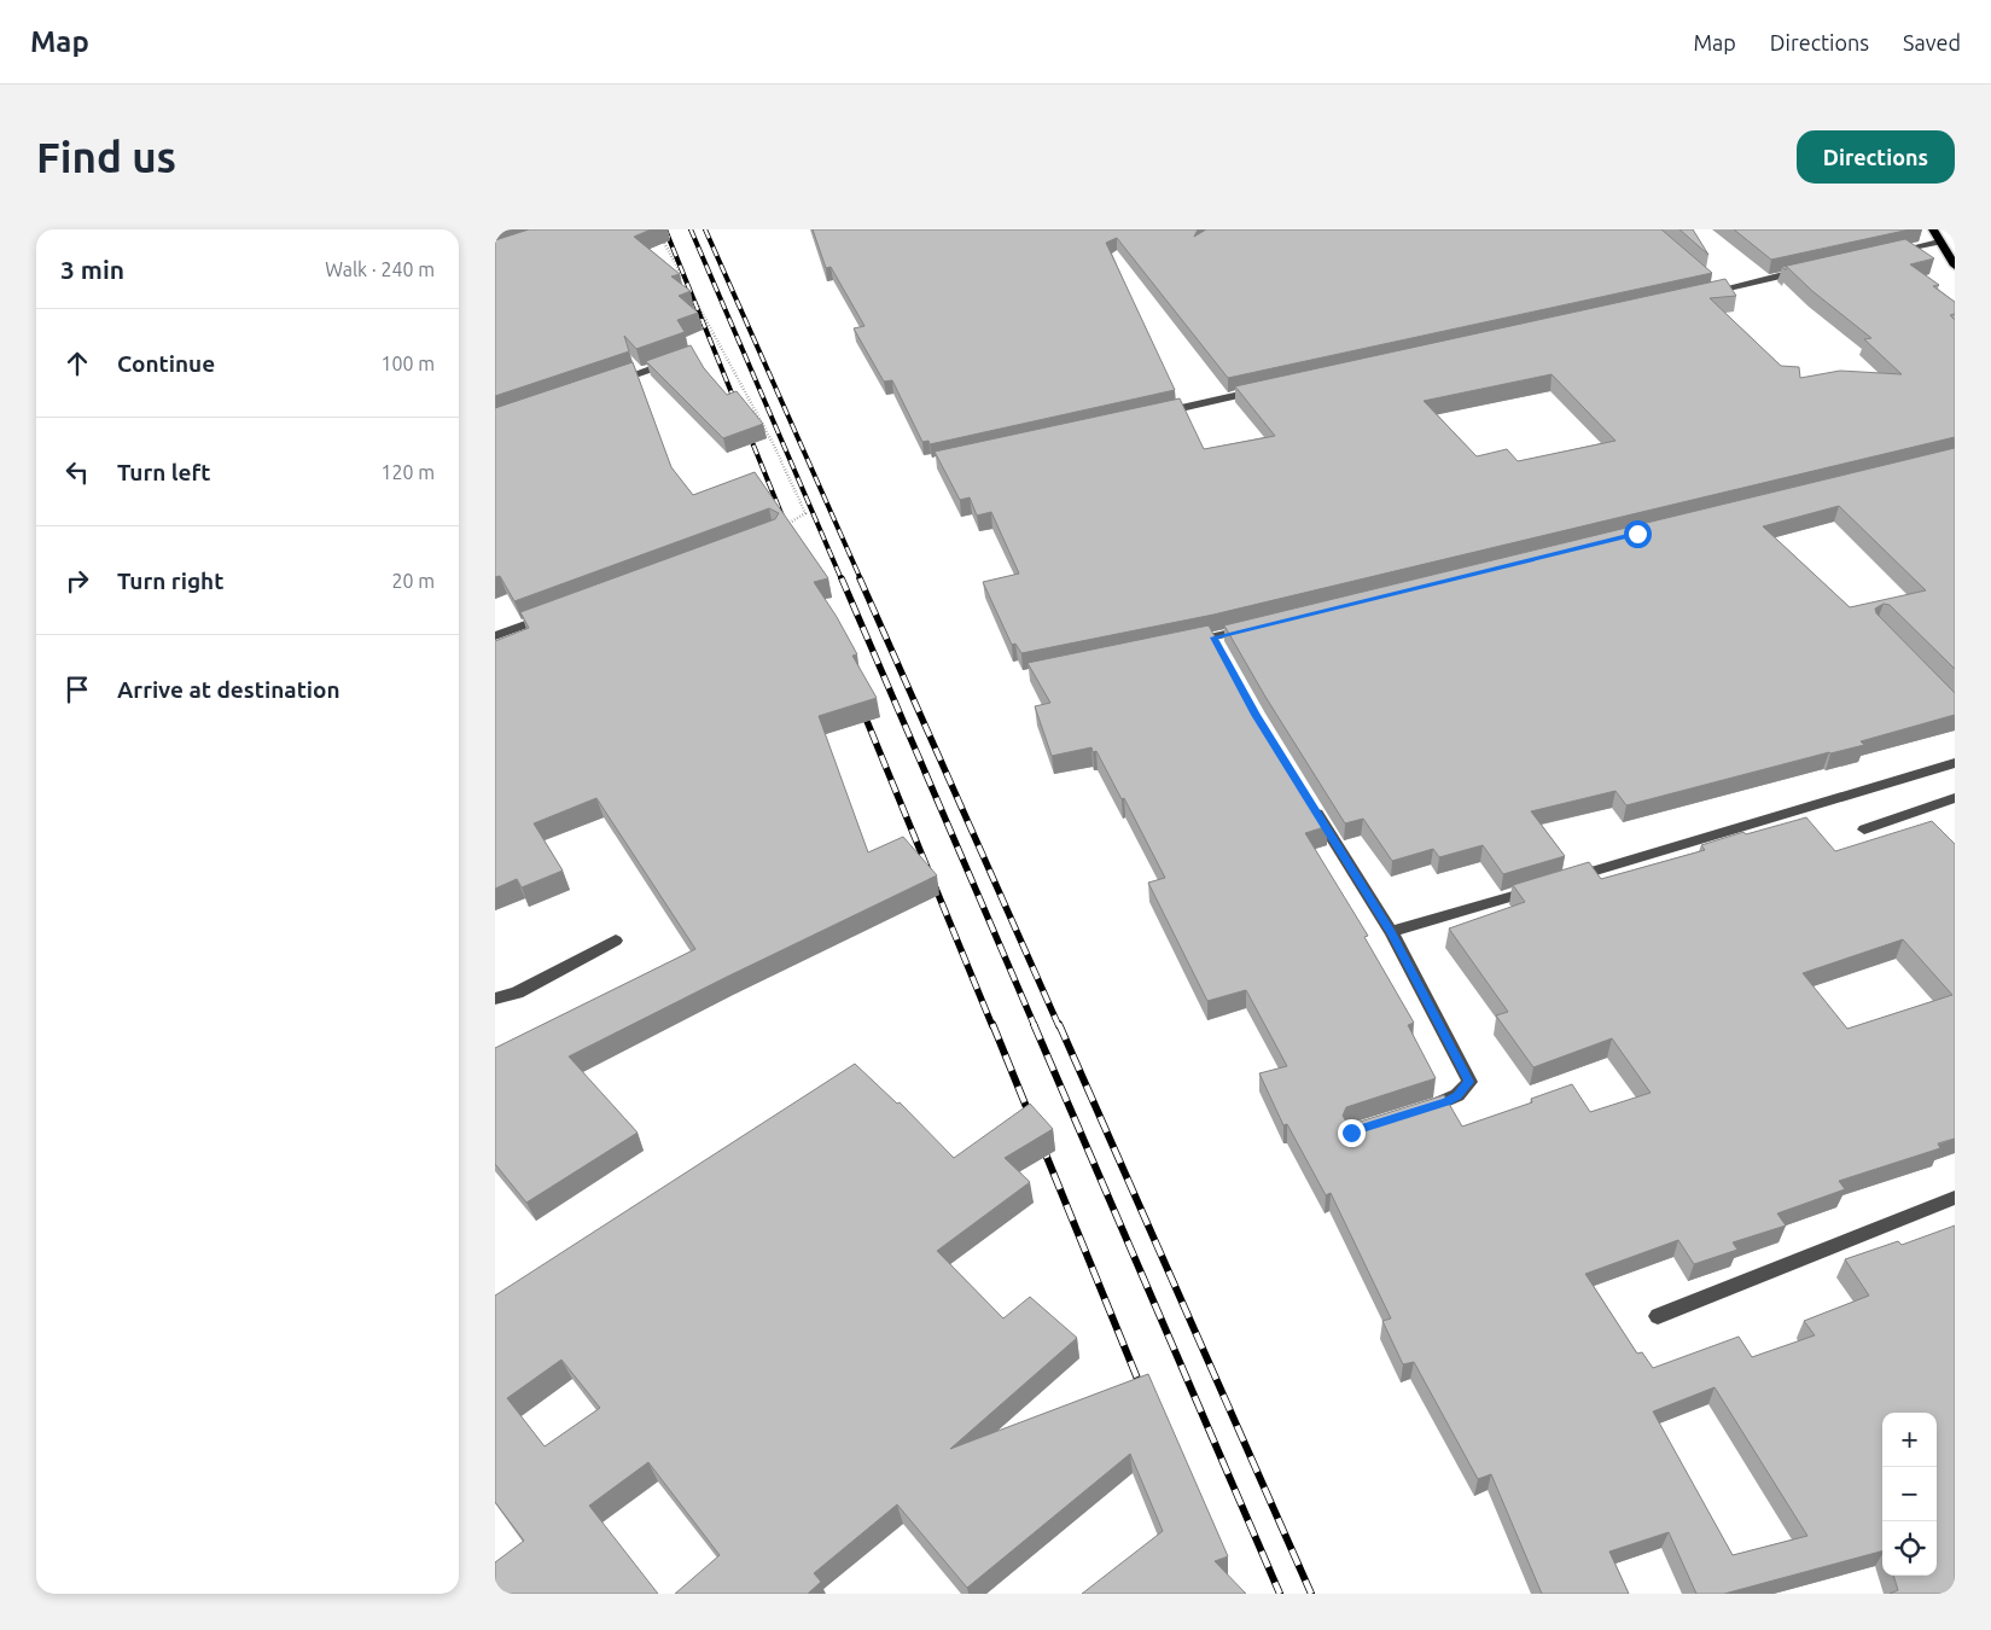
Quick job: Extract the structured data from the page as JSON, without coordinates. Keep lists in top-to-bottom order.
{
  "page": {
    "header": "Map",
    "nav": ["Map", "Directions", "Saved"],
    "buttons": "Directions",
    "title": "Find us",
    "heading": ["3 min", "Walk · 240 m"],
    "list": [
      ["Continue", "100 m"],
      ["Turn left", "120 m"],
      ["Turn right", "20 m"],
      "Arrive at destination"
    ],
    "map_buttons": ["+", "−"]
  }
}
